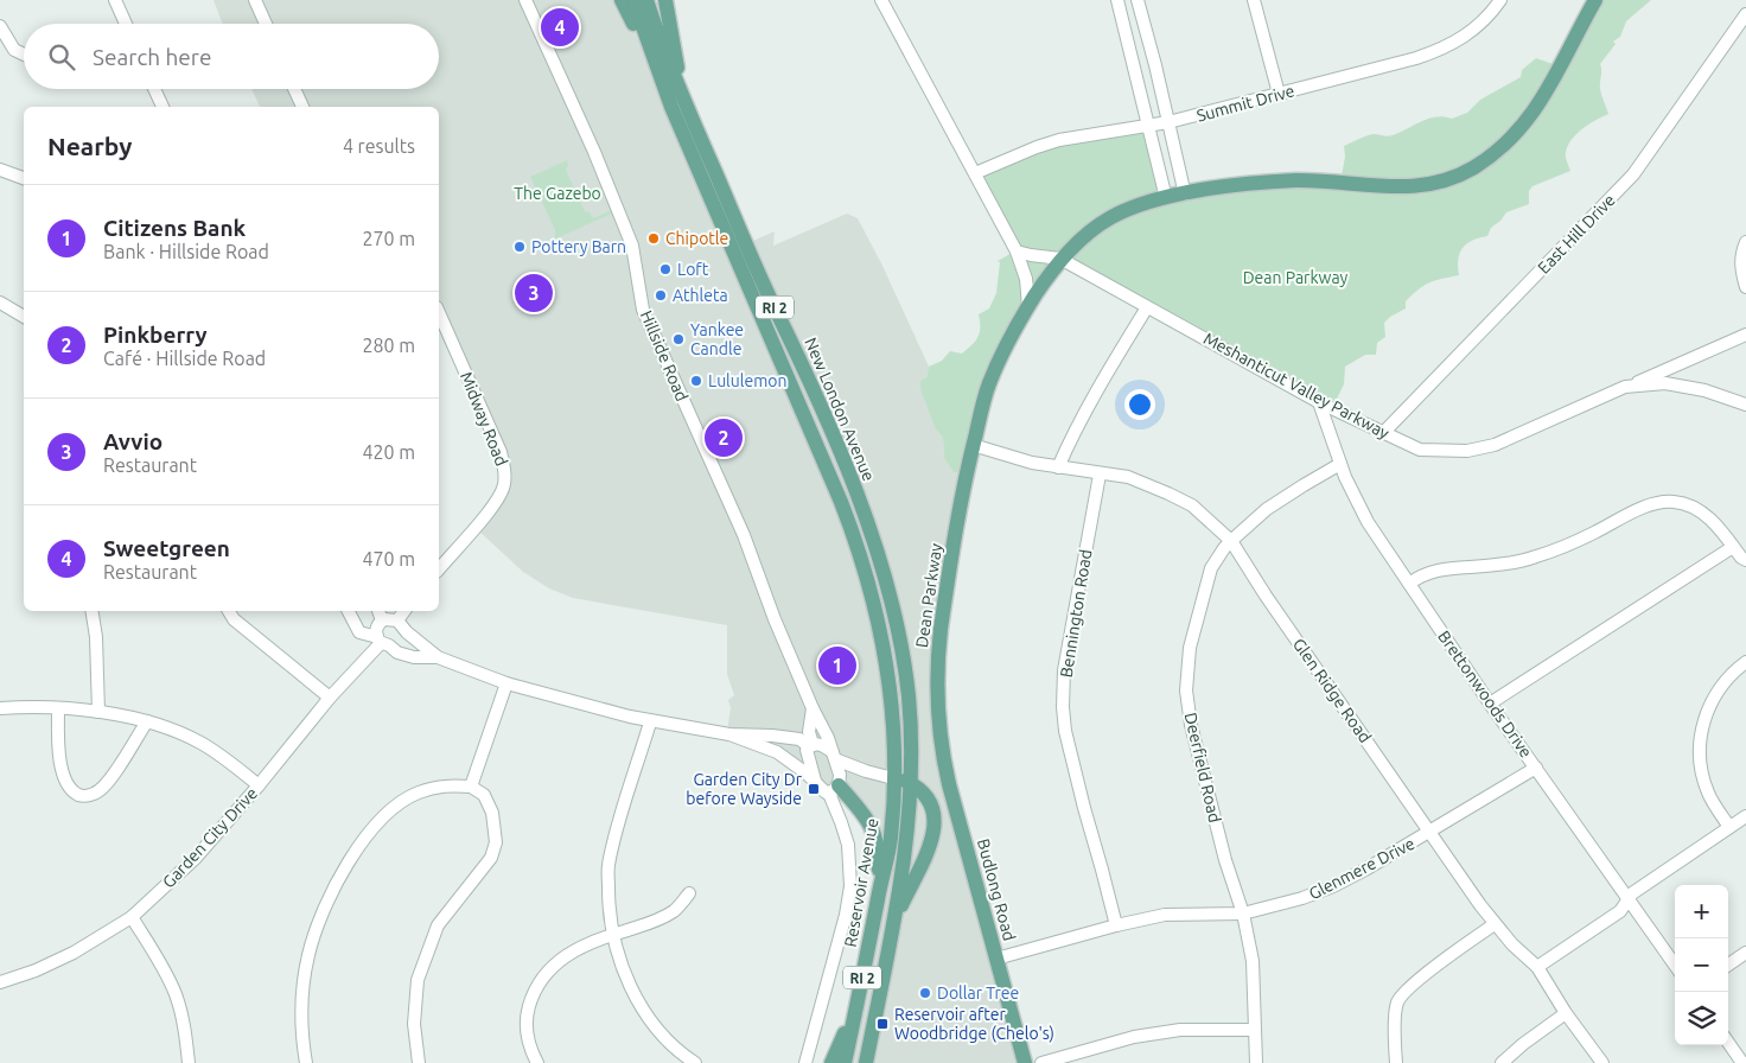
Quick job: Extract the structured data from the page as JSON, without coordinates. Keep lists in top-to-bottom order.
{
  "streets": {
    "main road": [
      "RI 2",
      "New London Avenue",
      "Dean Parkway",
      "Reservoir Avenue",
      "Budlong Road"
    ],
    "street": [
      "Summit Drive",
      "East Hill Drive",
      "Hillside Road",
      "Meshanticut Valley Parkway",
      "Midway Road",
      "Bennington Road",
      "Glen Ridge Road",
      "Brettonwoods Drive",
      "Deerfield Road",
      "Garden City Drive",
      "Glenmere Drive"
    ]
  },
  "crossings": [
    ["East Hill Drive", "Meshanticut Valley Parkway"],
    ["RI 2", "New London Avenue"],
    ["RI 2", "Reservoir Avenue"],
    ["Meshanticut Valley Parkway", "Dean Parkway"],
    ["Meshanticut Valley Parkway", "Brettonwoods Drive"],
    ["Dean Parkway", "Glen Ridge Road"],
    ["Dean Parkway", "Budlong Road"],
    ["Bennington Road", "Glen Ridge Road"],
    ["Bennington Road", "Glenmere Drive"],
    ["Glen Ridge Road", "Deerfield Road"],
    ["Glen Ridge Road", "Glenmere Drive"],
    ["Brettonwoods Drive", "Deerfield Road"],
    ["Brettonwoods Drive", "Glenmere Drive"],
    ["Deerfield Road", "Glenmere Drive"],
    ["Glenmere Drive", "Budlong Road"]
  ],
  "parks": ["The Gazebo", "Dean Parkway"],
  "places": {
    "other": [
      "Chipotle",
      "Pottery Barn",
      "Loft",
      "Athleta",
      "Yankee Candle",
      "Lululemon",
      "Dollar Tree"
    ],
    "transit": ["Garden City Dr before Wayside", "Reservoir after Woodbridge (Chelo's)"]
  },
  "page": {
    "pins": [
      "4",
      "3",
      "2",
      "1"
    ],
    "search": "Search here",
    "heading": ["Nearby", "4 results"],
    "list": [
      {
        "mark": "1",
        "name": "Citizens Bank",
        "note": "Bank · Hillside Road",
        "value": "270 m"
      },
      {
        "mark": "2",
        "name": "Pinkberry",
        "note": "Café · Hillside Road",
        "value": "280 m"
      },
      {
        "mark": "3",
        "name": "Avvio",
        "note": "Restaurant",
        "value": "420 m"
      },
      {
        "mark": "4",
        "name": "Sweetgreen",
        "note": "Restaurant",
        "value": "470 m"
      }
    ],
    "map_buttons": ["+", "−"]
  }
}
